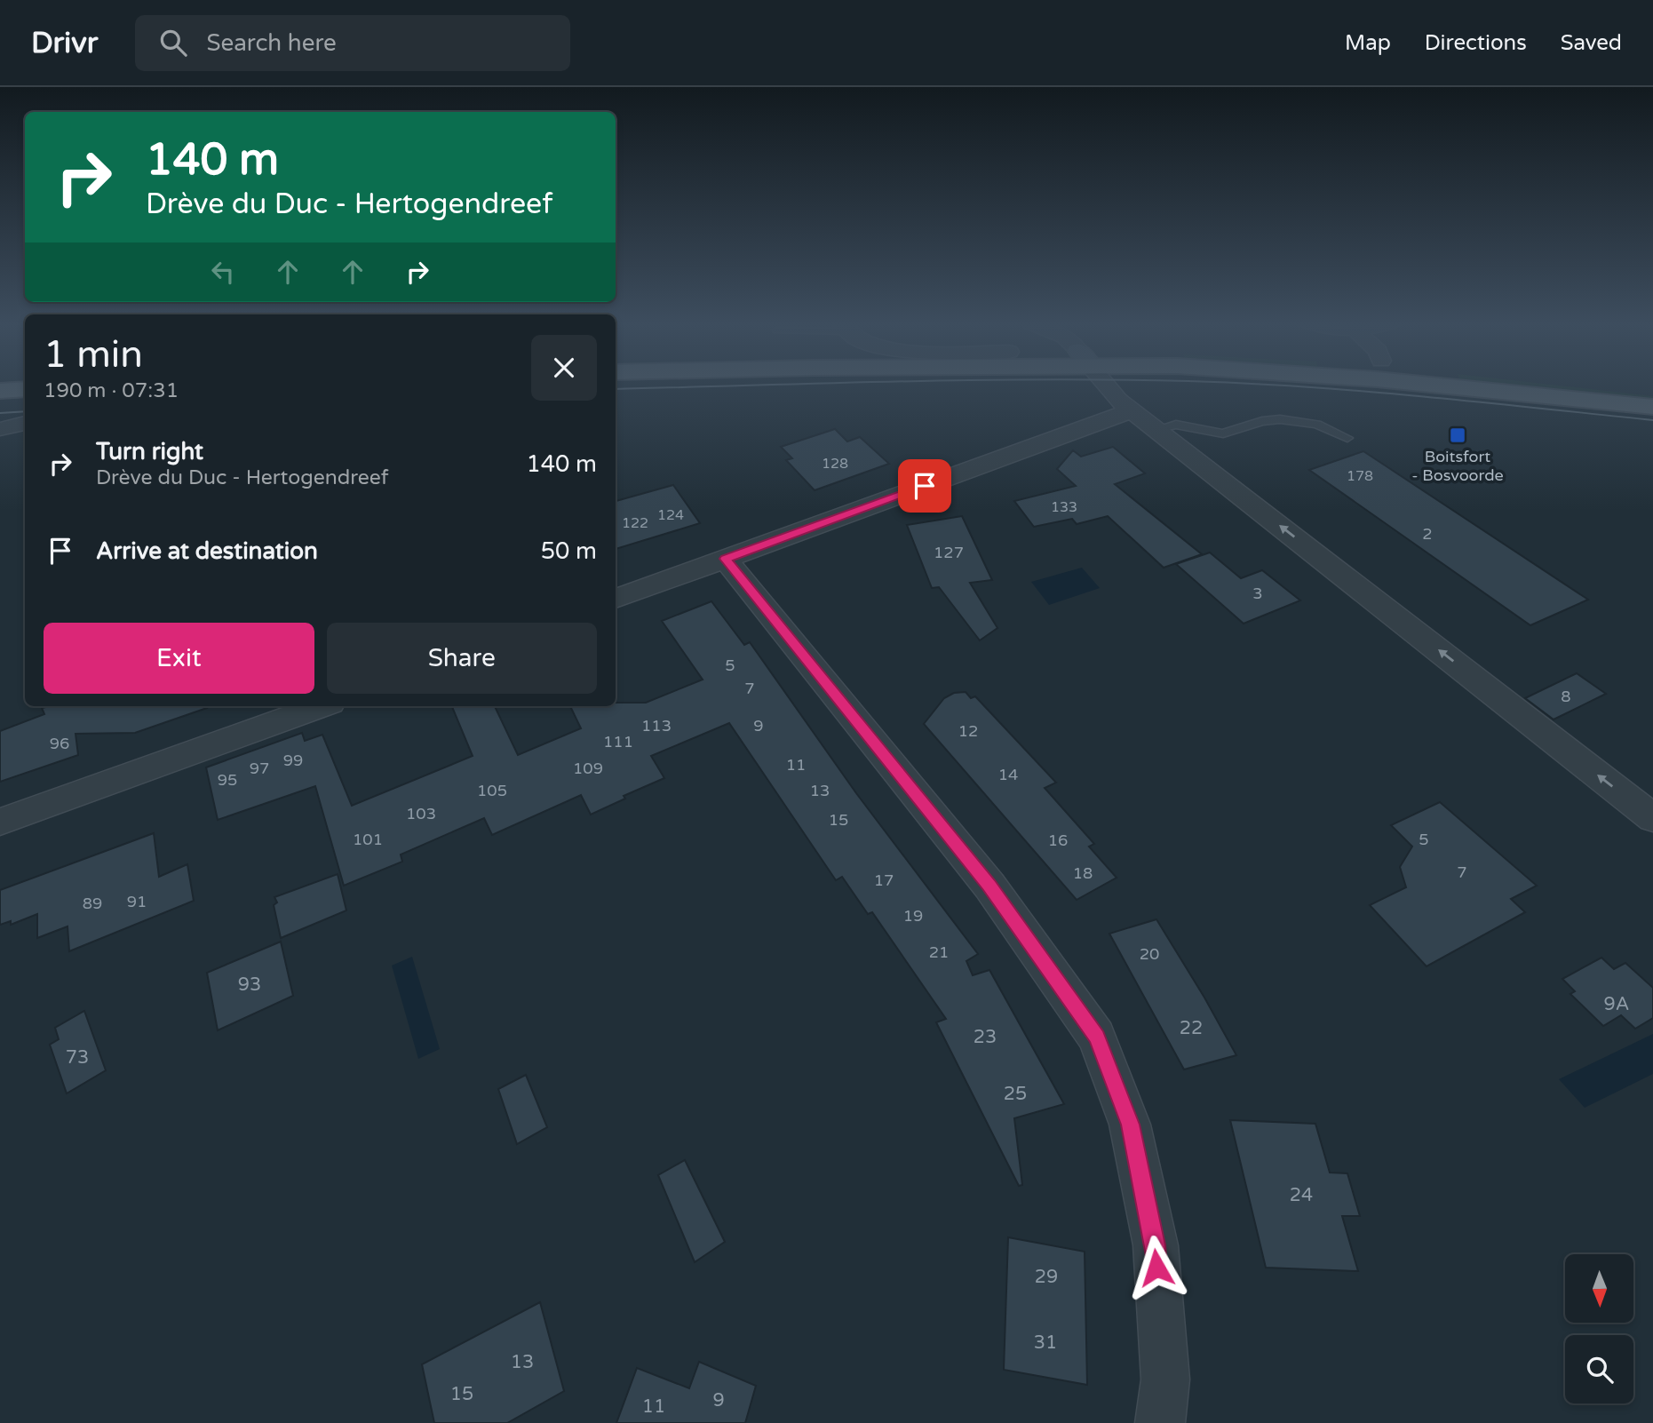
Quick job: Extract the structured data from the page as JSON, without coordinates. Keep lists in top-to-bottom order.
{
  "places": {
    "transit": ["Boitsfort - Bosvoorde"]
  },
  "house_numbers": [
    "128",
    "178",
    "133",
    "124",
    "122",
    "2",
    "127",
    "3",
    "5",
    "7",
    "8",
    "113",
    "9",
    "12",
    "111",
    "96",
    "99",
    "11",
    "97",
    "109",
    "14",
    "95",
    "105",
    "13",
    "103",
    "15",
    "101",
    "5",
    "16",
    "7",
    "18",
    "17",
    "91",
    "89",
    "19",
    "21",
    "20",
    "93",
    "9A",
    "22",
    "23",
    "73",
    "25",
    "24",
    "29",
    "31",
    "13",
    "15",
    "9",
    "11"
  ],
  "north": "bottom",
  "page": {
    "header": "Drivr",
    "search": "Search here",
    "nav": ["Map", "Directions", "Saved"],
    "turn": ["140 m", "Drève du Duc - Hertogendreef"],
    "heading": ["1 min", "190 m · 07:31"],
    "list": [
      {
        "name": "Turn right",
        "note": "Drève du Duc - Hertogendreef",
        "value": "140 m"
      },
      {
        "name": "Arrive at destination",
        "value": "50 m"
      }
    ],
    "buttons": ["Exit", "Share"]
  }
}
